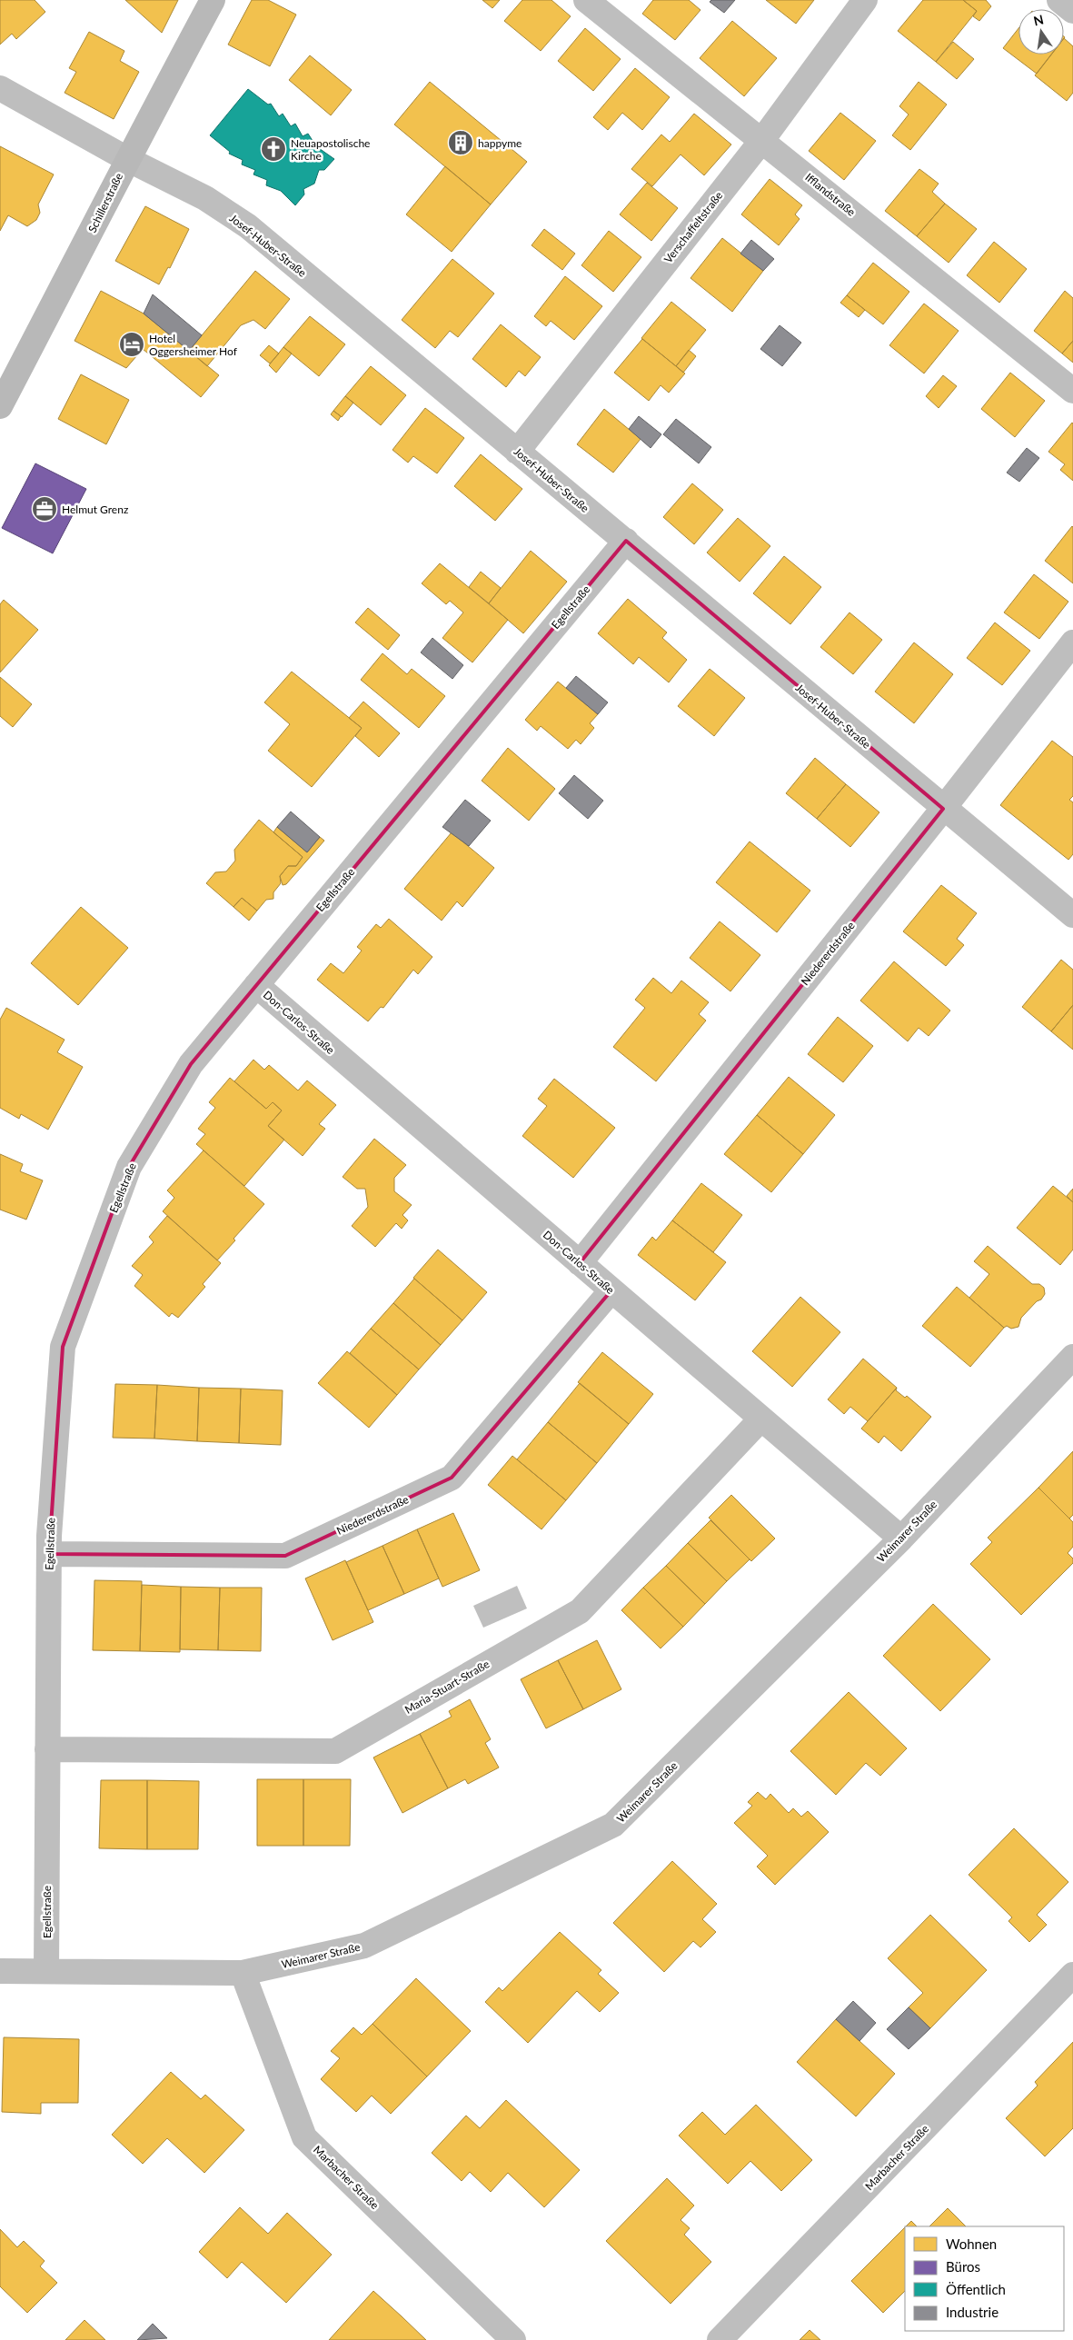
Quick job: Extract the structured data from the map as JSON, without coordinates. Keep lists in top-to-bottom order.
{
  "streets": {
    "street": [
      "Ifflandstraße",
      "Schillerstraße",
      "Verschaffeltstraße",
      "Josef-Huber-Straße",
      "Egellstraße",
      "Niedererdstraße",
      "Don-Carlos-Straße",
      "Weimarer Straße",
      "Maria-Stuart-Straße",
      "Marbacher Straße"
    ]
  },
  "crossings": [
    ["Ifflandstraße", "Verschaffeltstraße"],
    ["Schillerstraße", "Josef-Huber-Straße"],
    ["Verschaffeltstraße", "Josef-Huber-Straße"],
    ["Josef-Huber-Straße", "Egellstraße"],
    ["Josef-Huber-Straße", "Niedererdstraße"],
    ["Egellstraße", "Niedererdstraße"],
    ["Egellstraße", "Don-Carlos-Straße"],
    ["Egellstraße", "Weimarer Straße"],
    ["Egellstraße", "Maria-Stuart-Straße"],
    ["Niedererdstraße", "Don-Carlos-Straße"],
    ["Don-Carlos-Straße", "Weimarer Straße"],
    ["Don-Carlos-Straße", "Maria-Stuart-Straße"],
    ["Weimarer Straße", "Marbacher Straße"]
  ],
  "places": {
    "building": ["happyme"],
    "church": ["Neuapostolische Kirche"],
    "hotel": ["Hotel Oggersheimer Hof"],
    "office": ["Helmut Grenz"]
  },
  "legend": [
    "Wohnen",
    "Büros",
    "Öffentlich",
    "Industrie"
  ],
  "north": "top"
}
